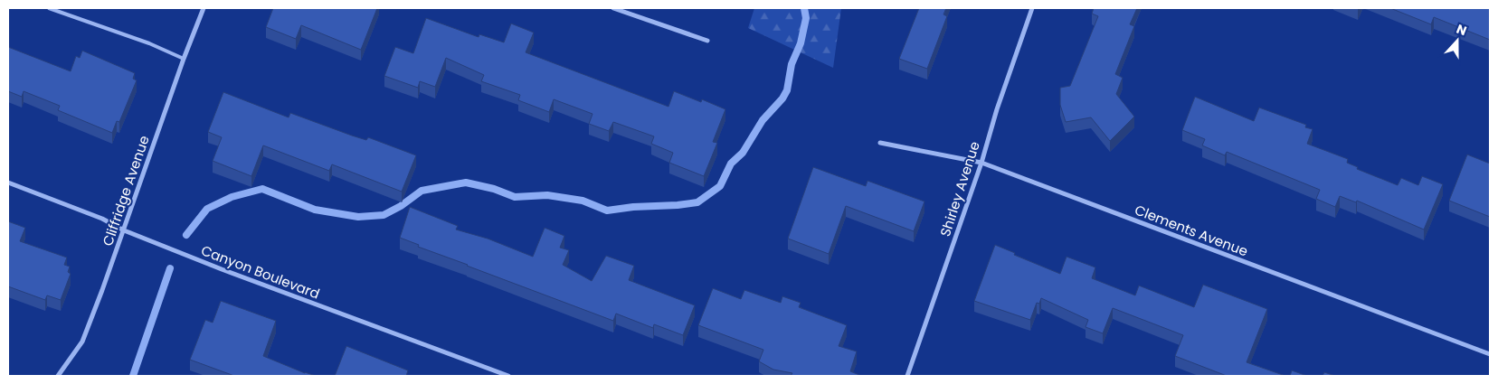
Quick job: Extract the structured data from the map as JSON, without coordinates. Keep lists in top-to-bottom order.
{
  "streets": {
    "street": [
      "Shirley Avenue",
      "Cliffridge Avenue",
      "Clements Avenue",
      "Canyon Boulevard"
    ]
  },
  "crossings": [
    ["Shirley Avenue", "Clements Avenue"],
    ["Cliffridge Avenue", "Canyon Boulevard"]
  ],
  "north": "top"
}
